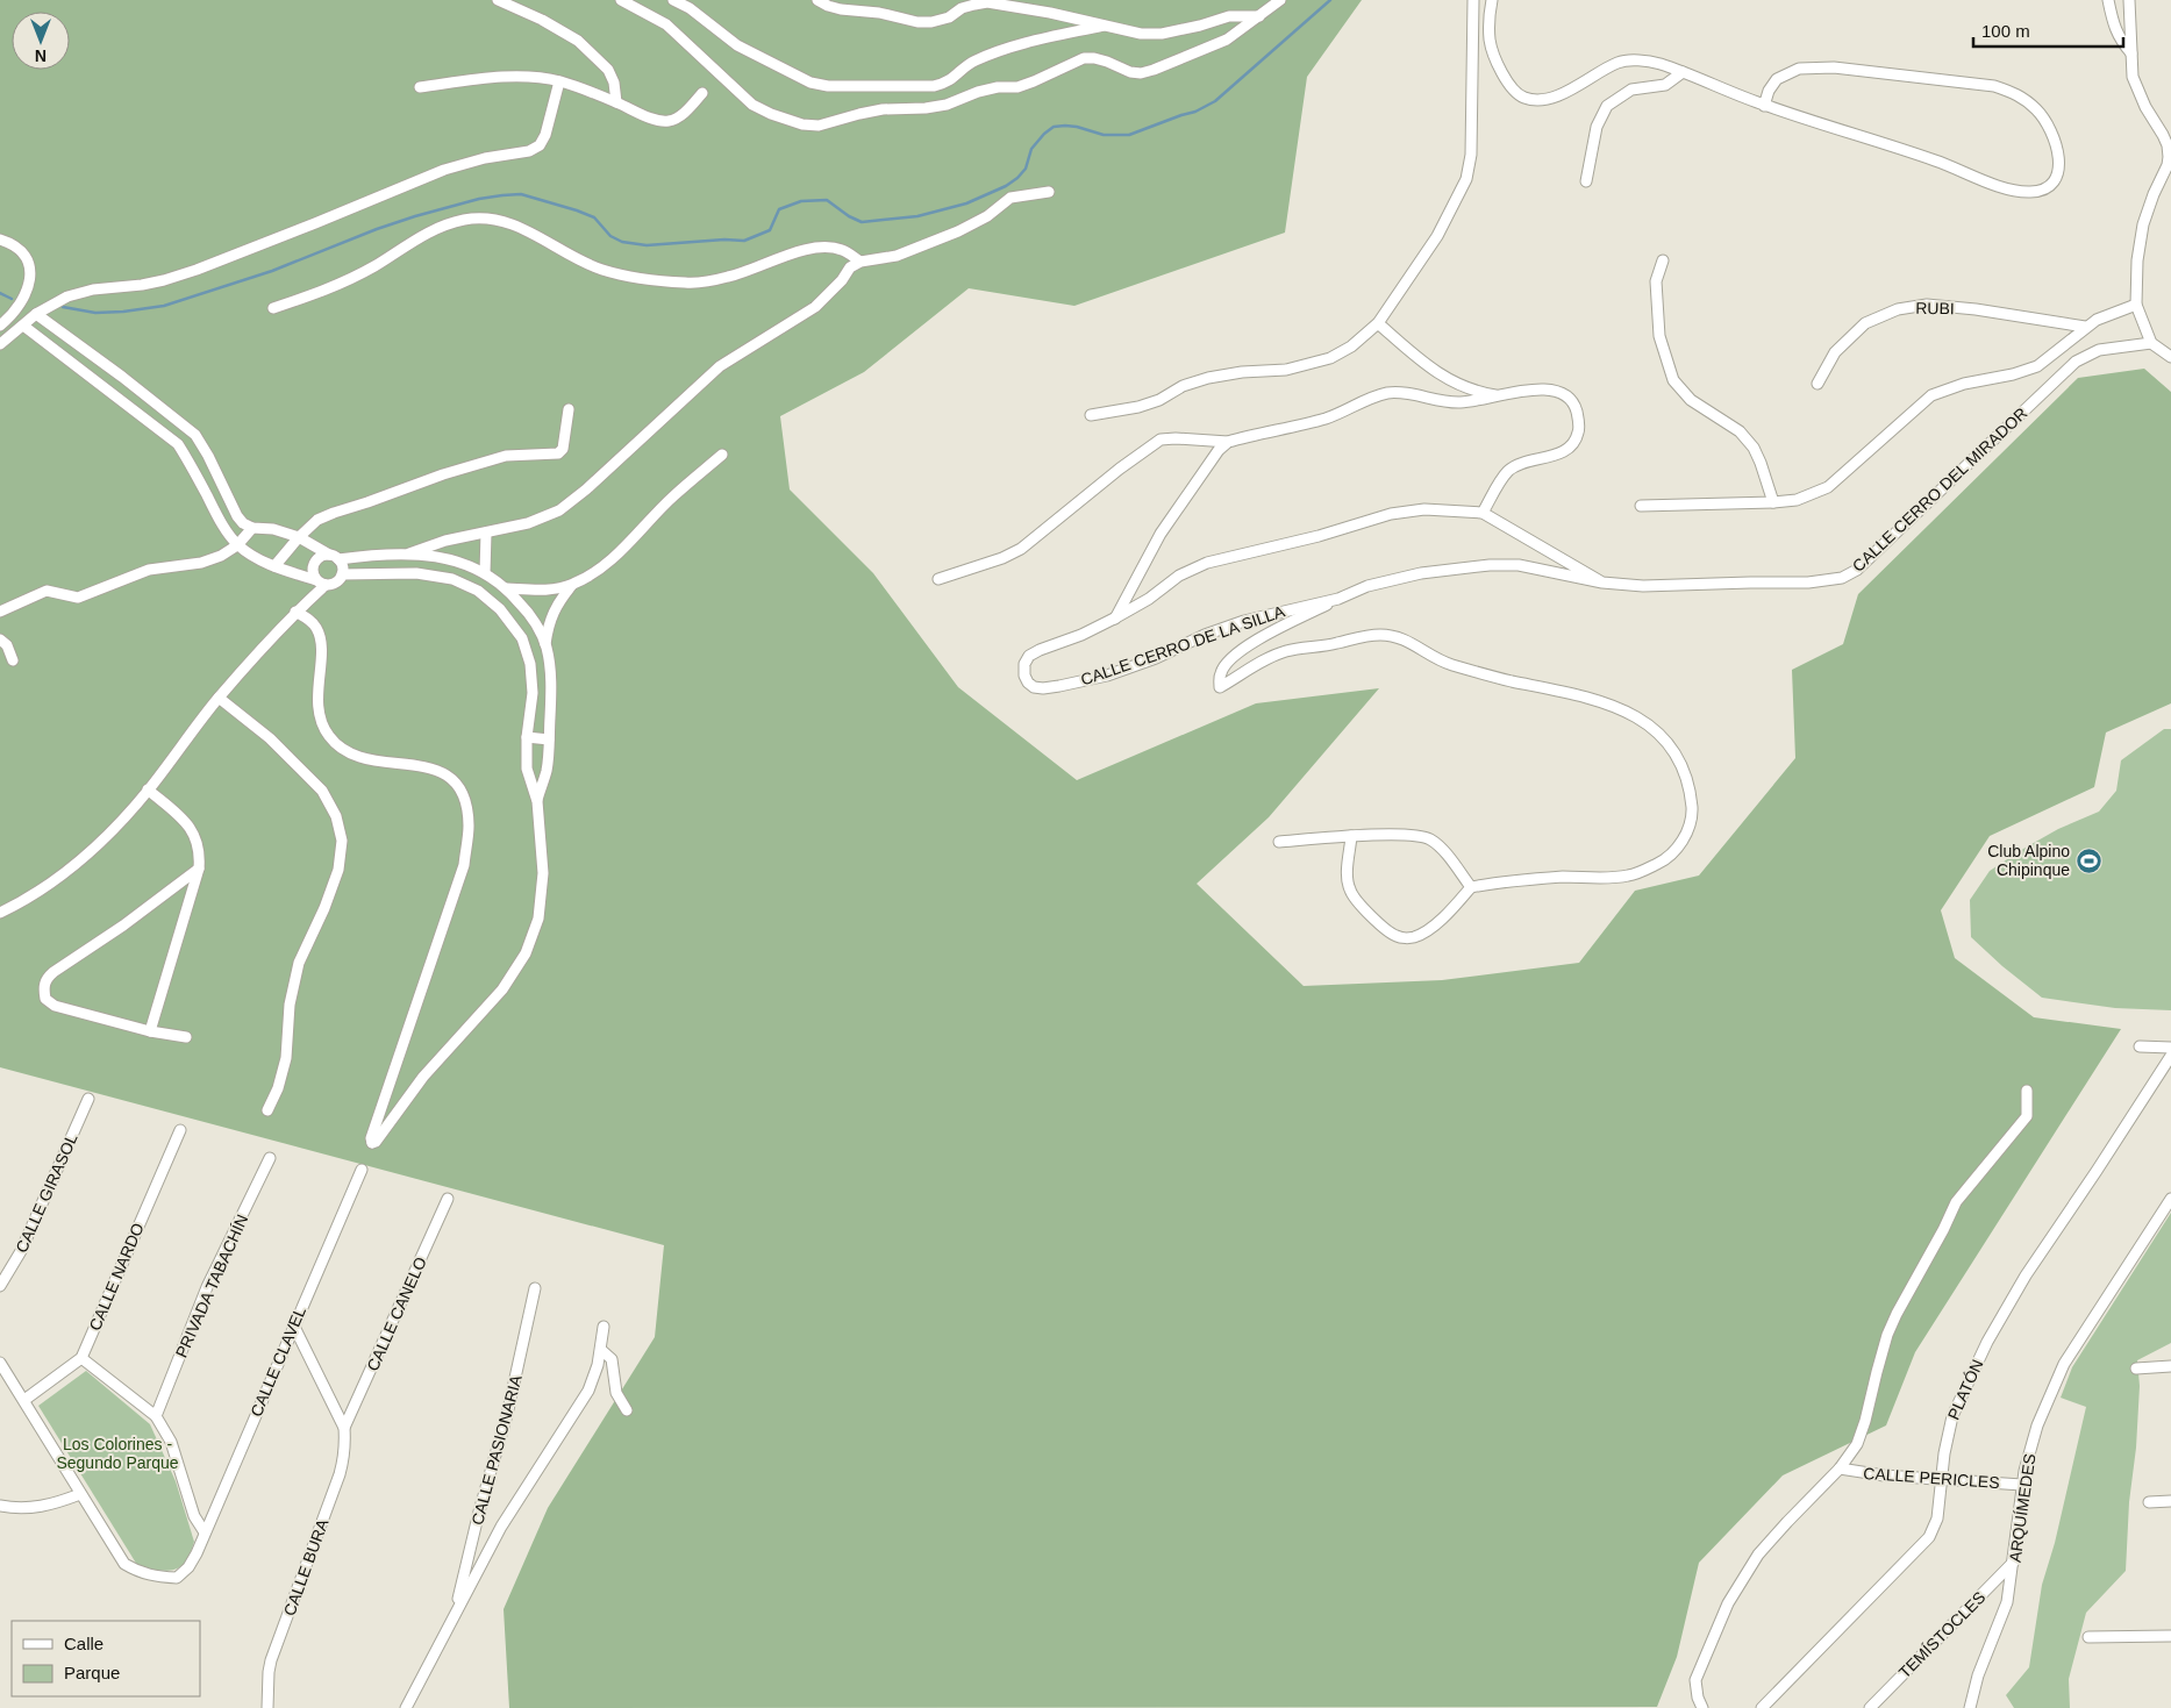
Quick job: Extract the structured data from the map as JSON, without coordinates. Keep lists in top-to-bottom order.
{
  "streets": {
    "street": [
      "RUBI",
      "CALLE CERRO DEL MIRADOR",
      "CALLE CERRO DE LA SILLA",
      "CALLE GIRASOL",
      "CALLE NARDO",
      "PRIVADA TABACHÍN",
      "CALLE CANELO",
      "CALLE CLAVEL",
      "PLATÓN",
      "CALLE PASIONARIA",
      "CALLE PERICLES",
      "ARQUÍMEDES",
      "CALLE BURA",
      "TEMÍSTOCLES"
    ]
  },
  "crossings": [
    ["CALLE CERRO DEL MIRADOR", "CALLE CERRO DE LA SILLA"],
    ["CALLE CANELO", "CALLE BURA"],
    ["PLATÓN", "CALLE PERICLES"],
    ["CALLE PERICLES", "ARQUÍMEDES"],
    ["ARQUÍMEDES", "TEMÍSTOCLES"]
  ],
  "parks": ["Los Colorines - Segundo Parque"],
  "places": {
    "sports": ["Club Alpino Chipinque"]
  },
  "legend": ["Calle", "Parque"],
  "scale_bar": "100 m",
  "north": "bottom"
}
